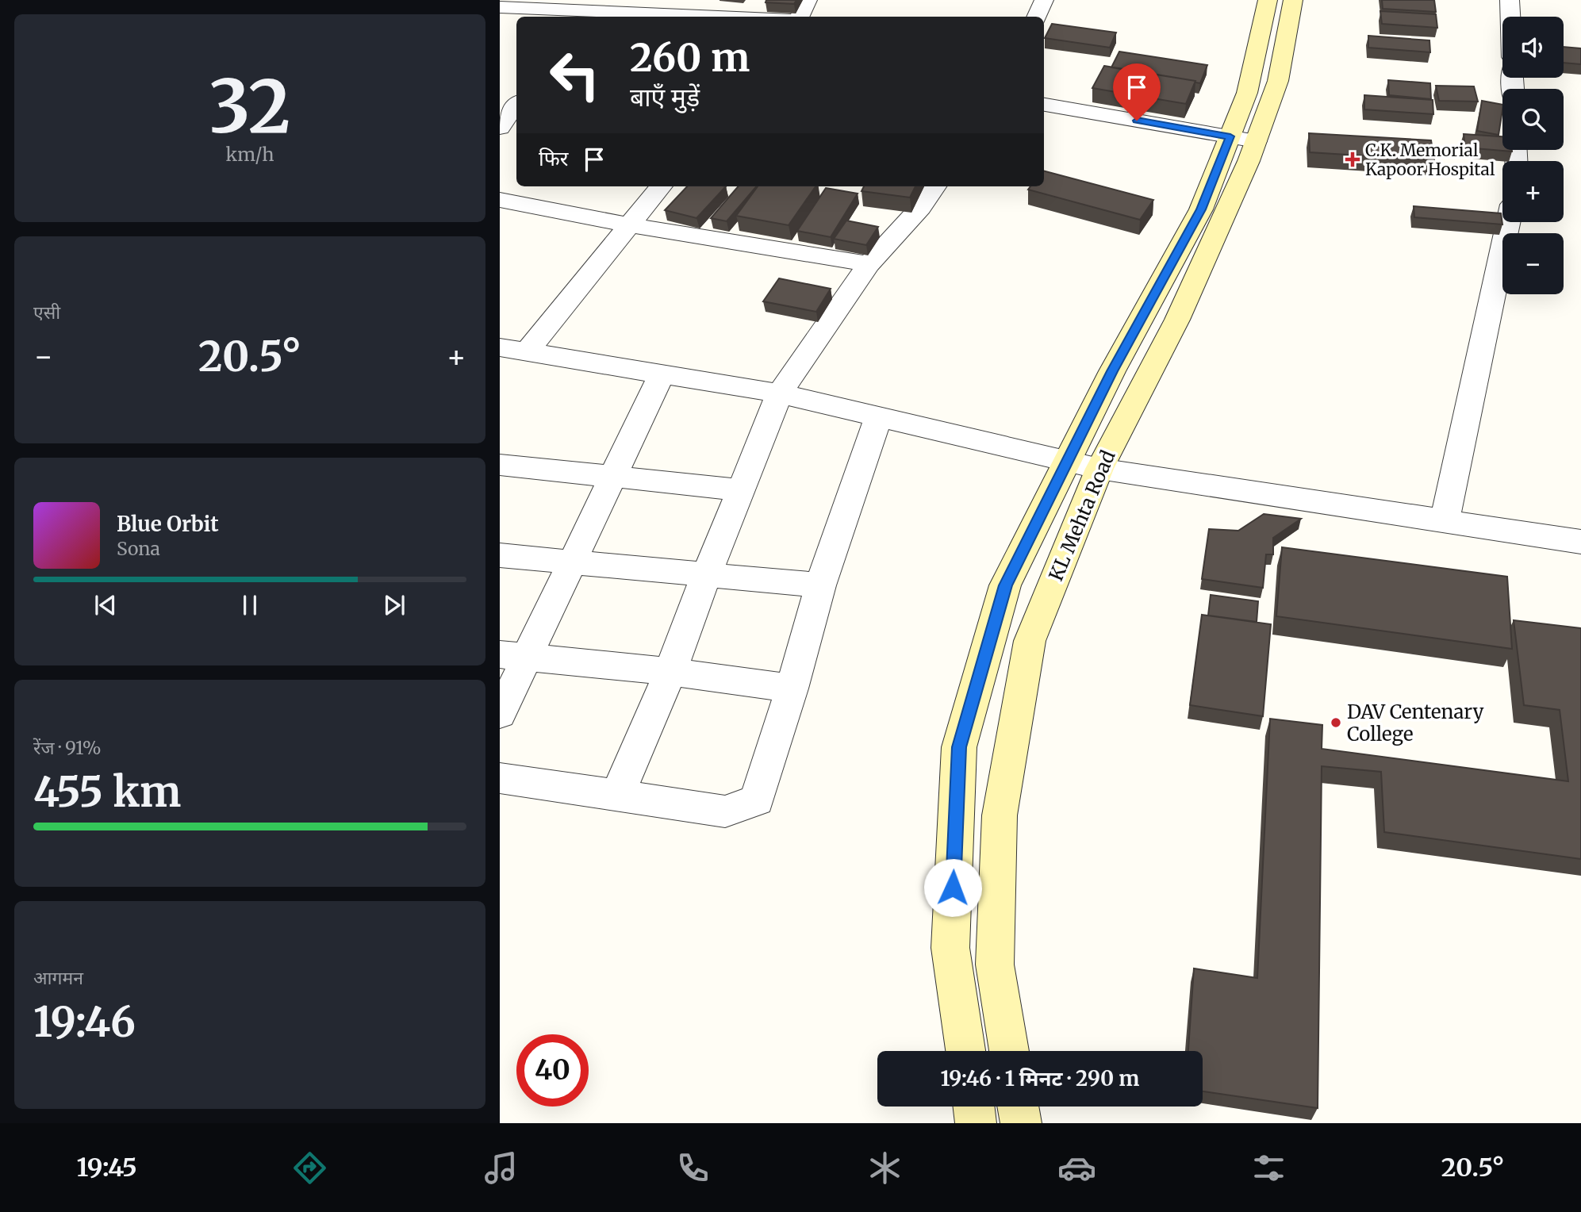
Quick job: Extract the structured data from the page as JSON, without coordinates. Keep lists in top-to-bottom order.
{
  "streets": {
    "street": ["KL Mehta Road"]
  },
  "places": {
    "health": ["C.K. Memorial Kapoor Hospital"],
    "other": ["DAV Centenary College"]
  },
  "page": {
    "tile": [
      ["32", "km/h"],
      "एसी",
      ["रेंज · 91%", "455 km"],
      ["आगमन", "19:46"]
    ],
    "map_buttons": ["+", "−"],
    "turn": ["260 m", "बाएँ मुड़ें"],
    "then": "फिर",
    "heat": ["−", "20.5°", "+"],
    "song": ["Blue Orbit", "Sona"],
    "limit": "40",
    "trip": "19:46 · 1 मिनट · 290 m",
    "tabs": ["19:45", "20.5°"]
  }
}
